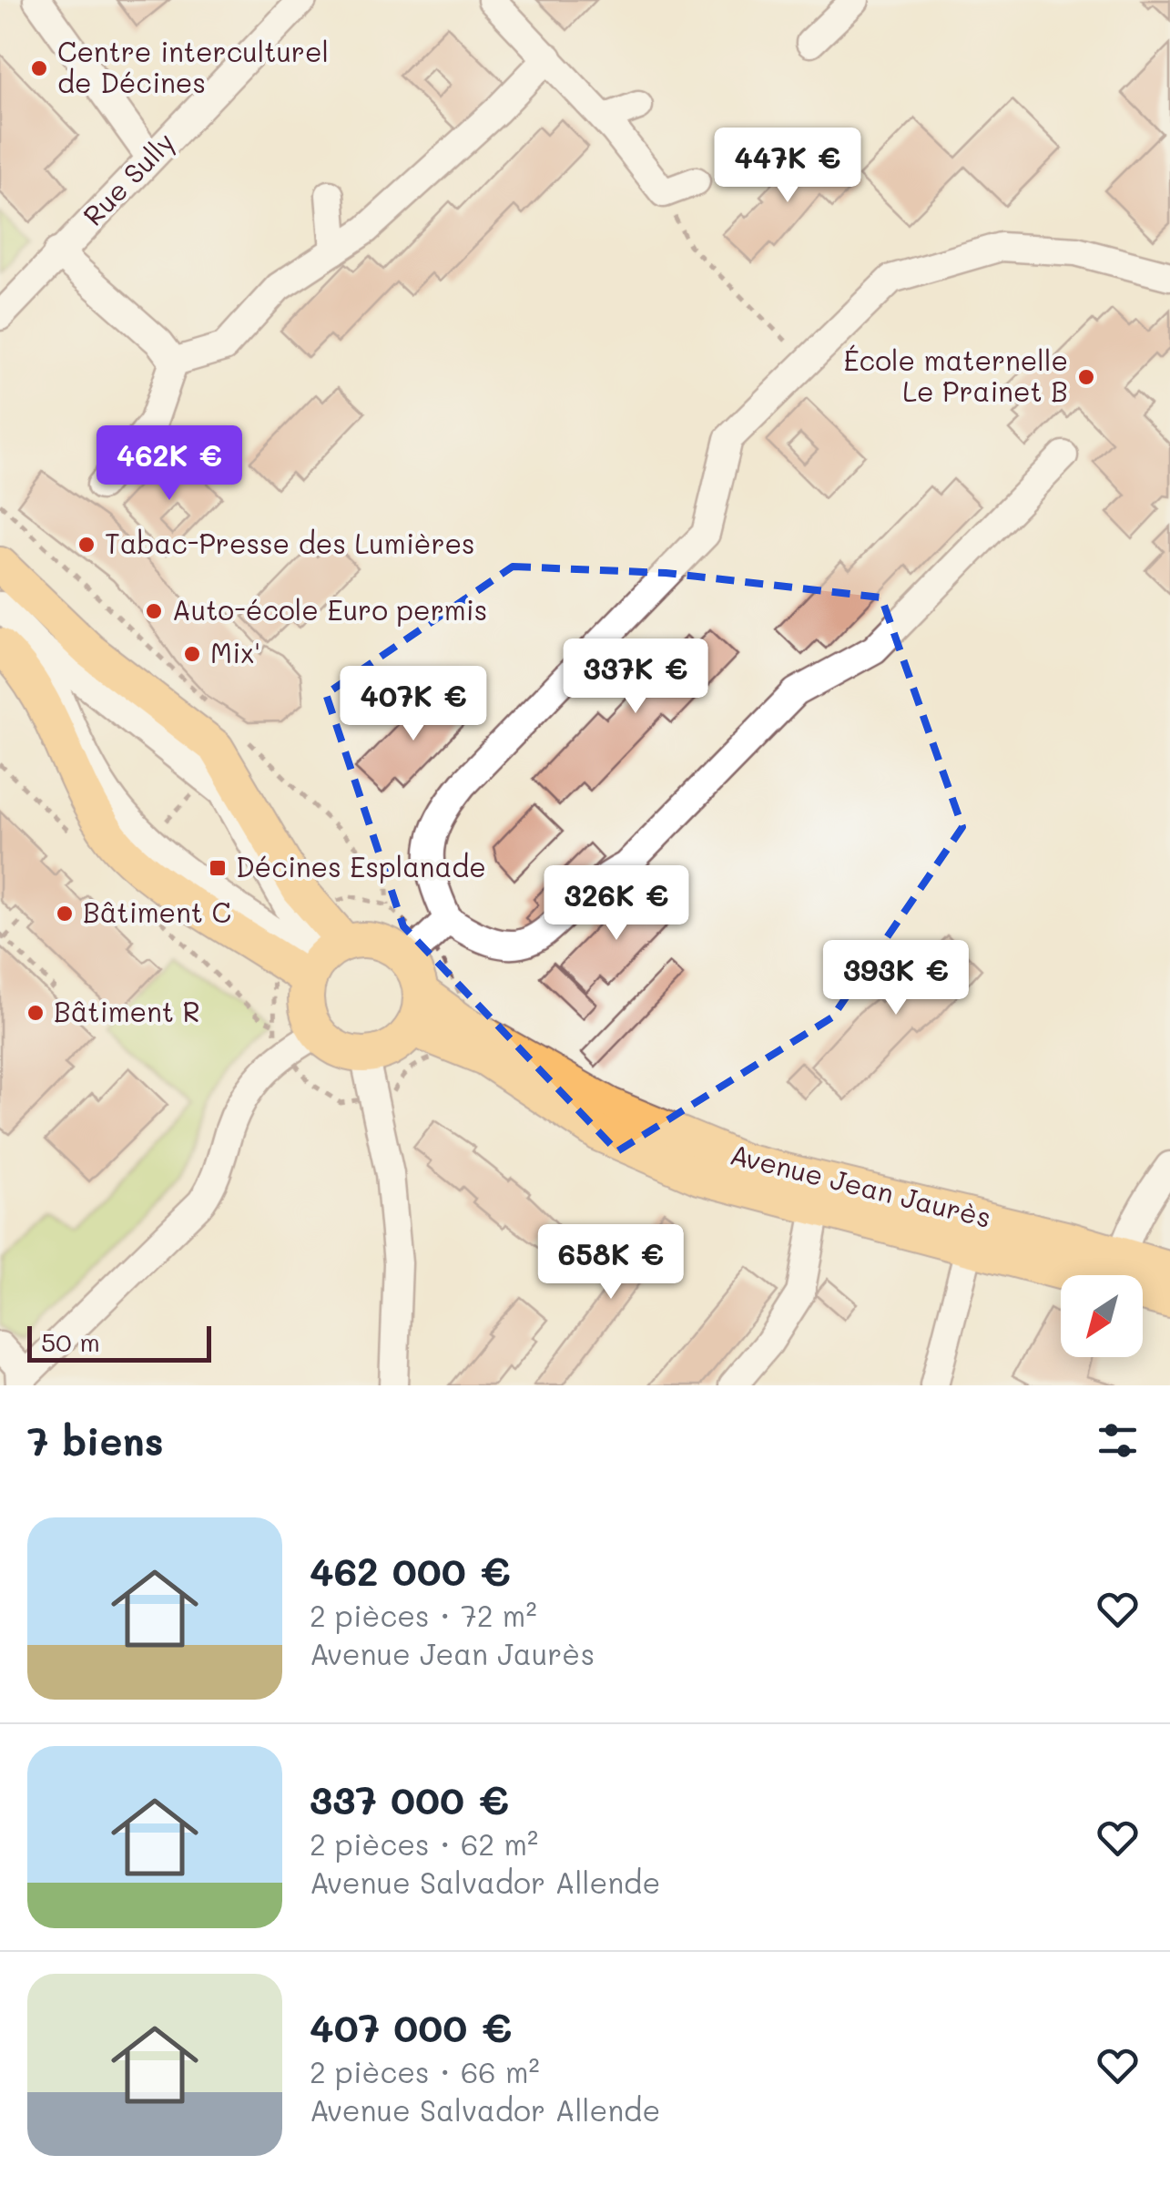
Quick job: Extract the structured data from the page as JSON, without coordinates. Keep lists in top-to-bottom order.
{
  "streets": {
    "main road": ["Avenue Jean Jaurès"],
    "street": ["Rue Sully"]
  },
  "places": {
    "other": [
      "Centre interculturel de Décines",
      "École maternelle Le Prainet B",
      "Tabac-Presse des Lumières",
      "Auto-école Euro permis",
      "Mix'",
      "Bâtiment C",
      "Bâtiment R"
    ],
    "transit": ["Décines Esplanade"]
  },
  "scale_bar": "50 m",
  "north": "bottom left",
  "page": {
    "price": [
      "447K €",
      "462K €",
      "337K €",
      "407K €",
      "326K €",
      "393K €",
      "658K €"
    ],
    "scale": "50 m",
    "heading": "7 biens",
    "list": [
      {
        "name": "462 000 €",
        "note": "2 pièces · 72 m² · Avenue Jean Jaurès"
      },
      {
        "name": "337 000 €",
        "note": "2 pièces · 62 m² · Avenue Salvador Allende"
      },
      {
        "name": "407 000 €",
        "note": "2 pièces · 66 m² · Avenue Salvador Allende"
      }
    ]
  }
}
